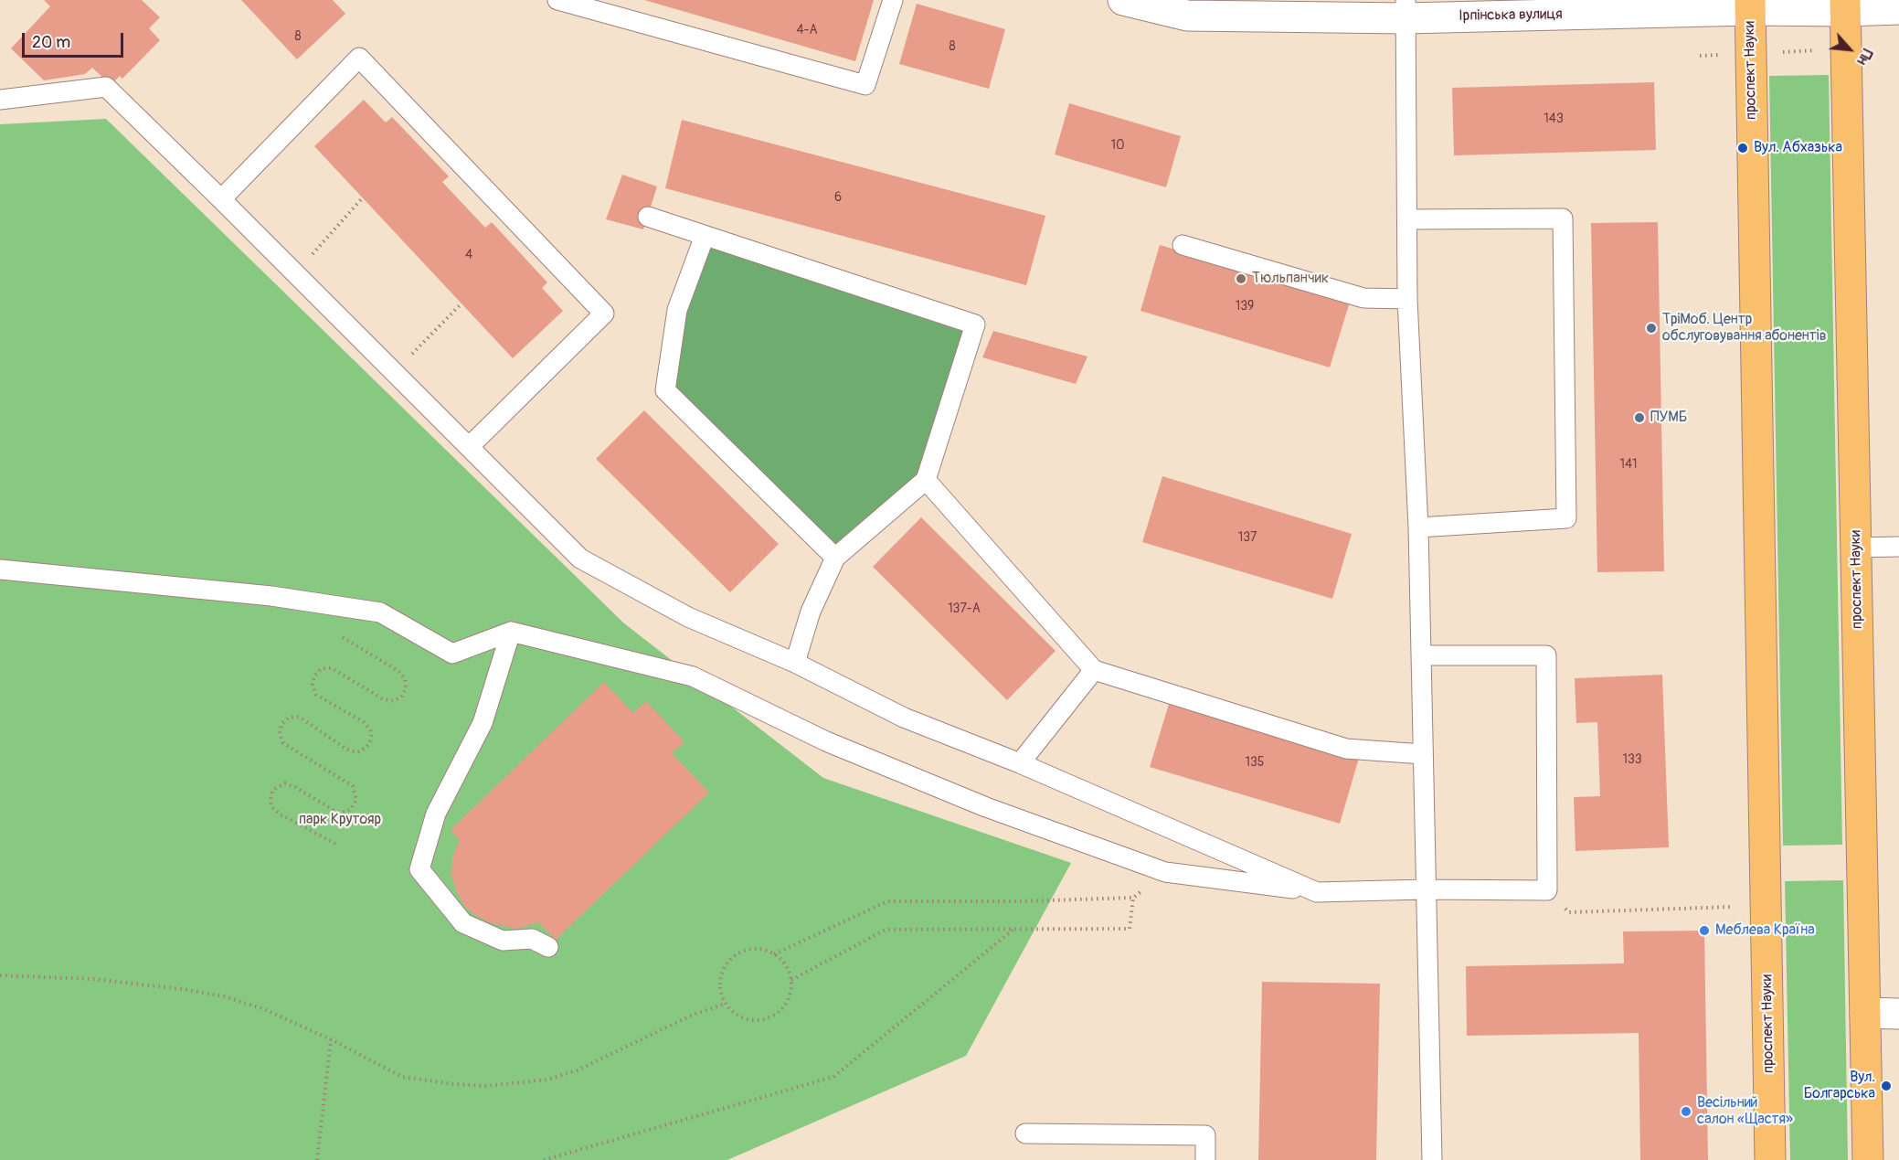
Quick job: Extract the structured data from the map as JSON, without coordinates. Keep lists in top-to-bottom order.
{
  "streets": {
    "main road": ["проспект Науки"],
    "street": ["Ірпінська вулиця"]
  },
  "crossings": [
    ["Ірпінська вулиця", "проспект Науки"]
  ],
  "parks": ["парк Крутояр"],
  "places": [
    "Вул. Абхазька",
    "Тюльпанчик",
    "ТріМоб. Центр обслуговування абонентів",
    "ПУМБ",
    "Меблева Країна",
    "Вул. Болгарська",
    "Весільний салон «Щастя»"
  ],
  "house_numbers": [
    "4-А",
    "8",
    "8",
    "143",
    "10",
    "6",
    "4",
    "139",
    "141",
    "137",
    "137-А",
    "133",
    "135"
  ],
  "scale_bar": "20 m",
  "north": "bottom right"
}
